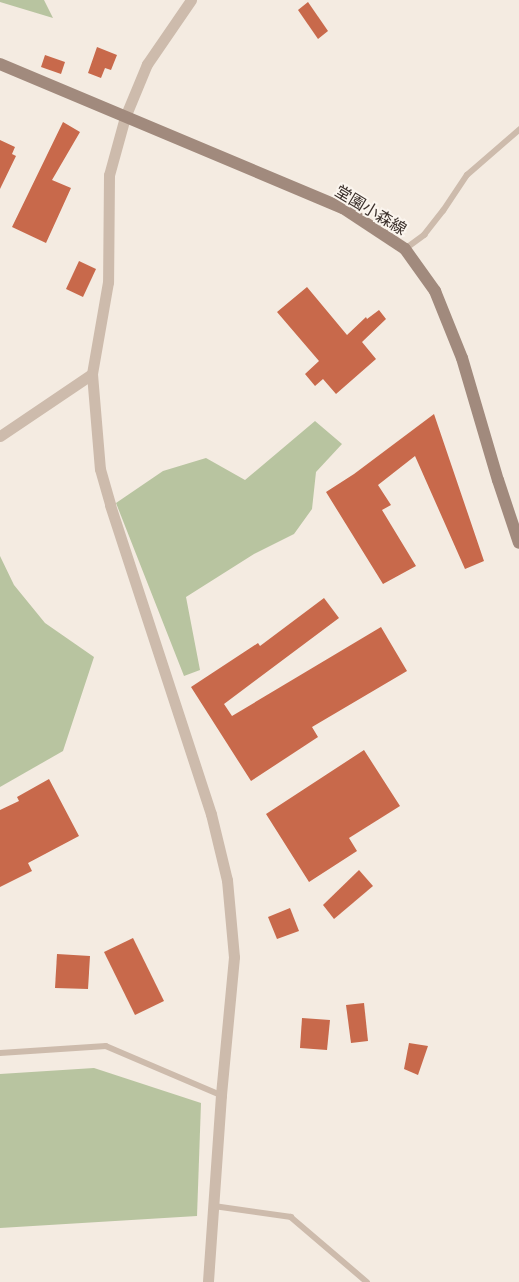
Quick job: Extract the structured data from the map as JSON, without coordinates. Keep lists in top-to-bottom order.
{
  "streets": {
    "main road": ["堂園小森線"]
  }
}
